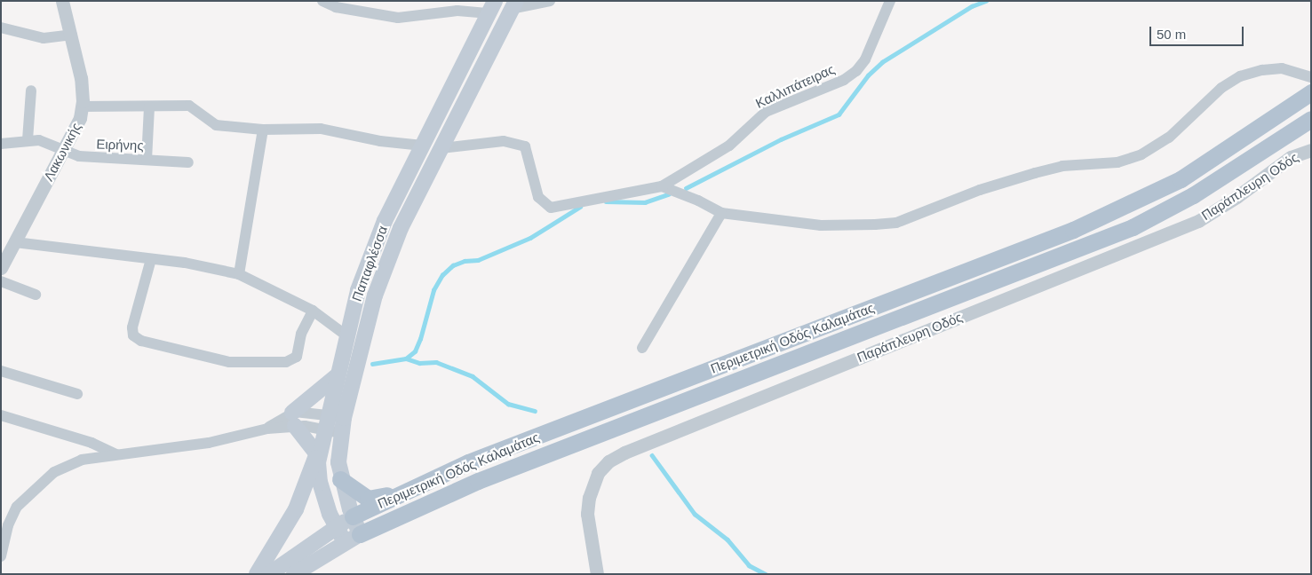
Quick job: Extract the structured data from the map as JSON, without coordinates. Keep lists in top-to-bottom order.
{
  "streets": {
    "main road": ["Παπαφλέσσα", "Περιμετρική Οδός Καλαμάτας"],
    "street": [
      "Καλλιπάτειρας",
      "Ειρήνης",
      "Λακωνικής",
      "Παράπλευρη Οδός"
    ]
  },
  "crossings": [
    ["Ειρήνης", "Λακωνικής"],
    ["Παπαφλέσσα", "Περιμετρική Οδός Καλαμάτας"]
  ],
  "scale_bar": "50 m"
}
